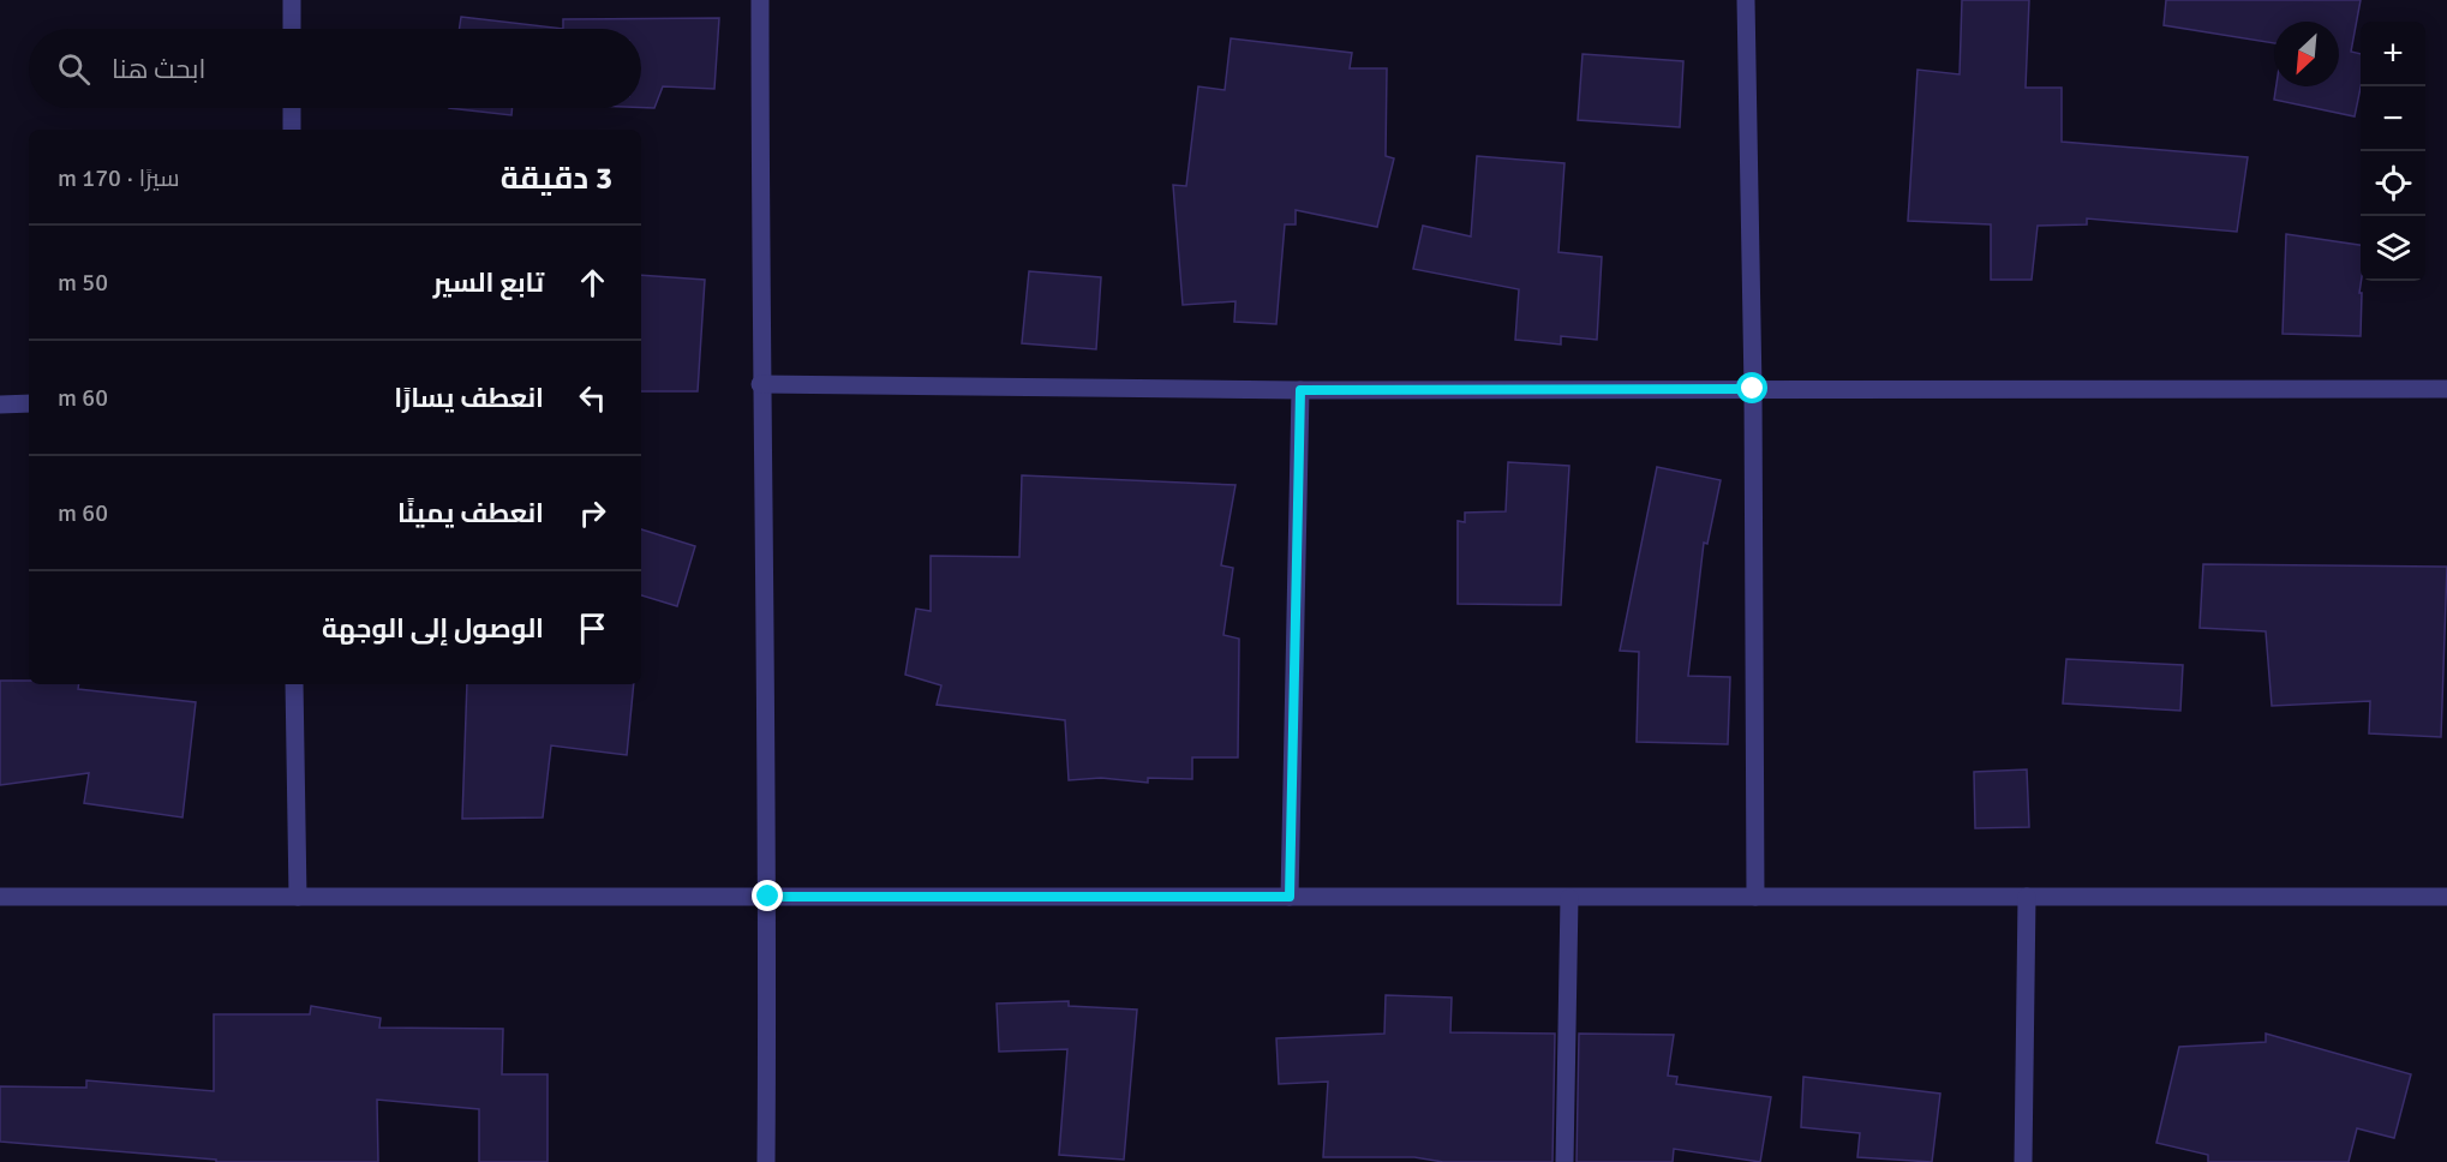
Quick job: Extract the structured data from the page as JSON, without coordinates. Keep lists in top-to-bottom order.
{
  "north": "bottom left",
  "page": {
    "map_buttons": ["+", "−"],
    "search": "ابحث هنا",
    "heading": ["3 دقيقة", "سيرًا · 170 m"],
    "list": [
      ["تابع السير", "50 m"],
      ["انعطف يسارًا", "60 m"],
      ["انعطف يمينًا", "60 m"],
      "الوصول إلى الوجهة"
    ]
  }
}
